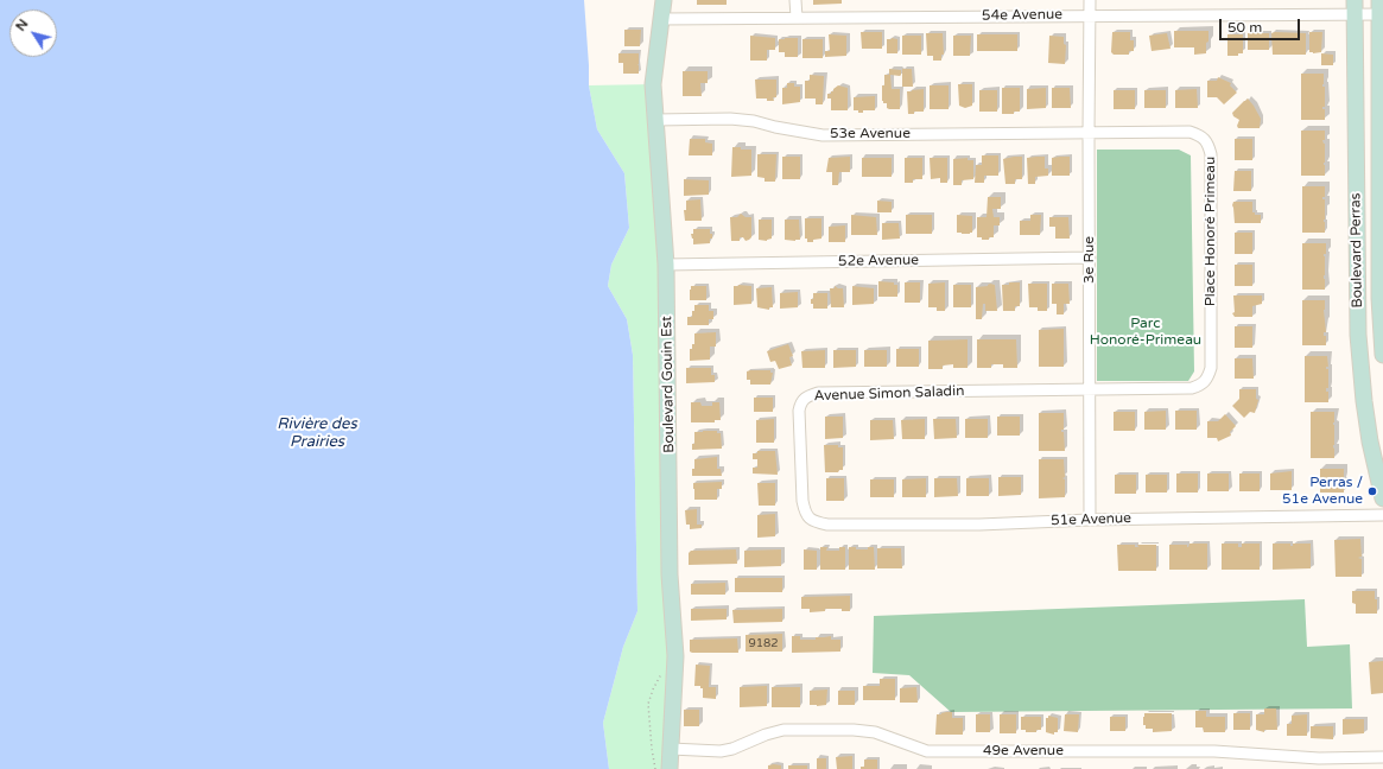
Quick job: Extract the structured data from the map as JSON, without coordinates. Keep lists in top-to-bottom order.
{
  "streets": {
    "main road": ["Boulevard Perras", "Boulevard Gouin Est"],
    "street": [
      "54e Avenue",
      "53e Avenue",
      "Place Honoré Primeau",
      "3e Rue",
      "52e Avenue",
      "Avenue Simon Saladin",
      "51e Avenue",
      "49e Avenue"
    ]
  },
  "crossings": [
    ["54e Avenue", "Boulevard Perras"],
    ["54e Avenue", "3e Rue"],
    ["54e Avenue", "Boulevard Gouin Est"],
    ["53e Avenue", "Place Honoré Primeau"],
    ["53e Avenue", "3e Rue"],
    ["53e Avenue", "Boulevard Gouin Est"],
    ["Place Honoré Primeau", "3e Rue"],
    ["Place Honoré Primeau", "Avenue Simon Saladin"],
    ["3e Rue", "52e Avenue"],
    ["3e Rue", "Avenue Simon Saladin"],
    ["3e Rue", "51e Avenue"],
    ["52e Avenue", "Boulevard Gouin Est"],
    ["Boulevard Gouin Est", "49e Avenue"],
    ["Avenue Simon Saladin", "51e Avenue"]
  ],
  "water": ["Rivière des Prairies"],
  "parks": ["Parc Honoré-Primeau"],
  "places": ["Perras / 51e Avenue"],
  "house_numbers": ["9182"],
  "scale_bar": "50 m",
  "north": "top left"
}
